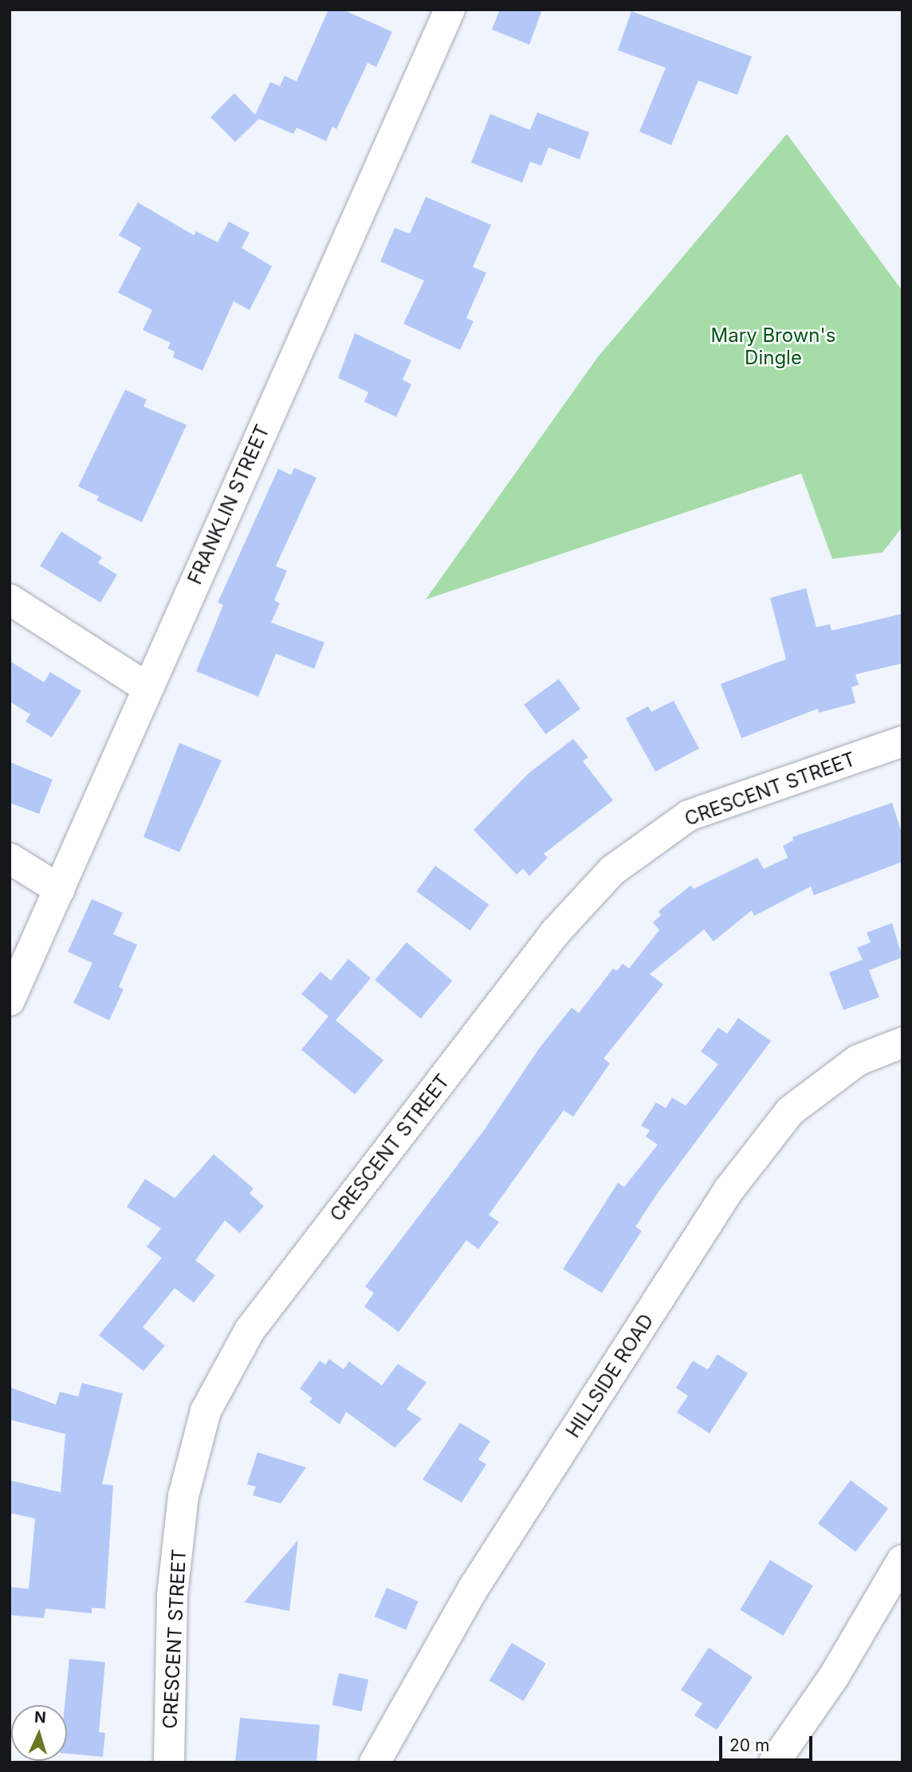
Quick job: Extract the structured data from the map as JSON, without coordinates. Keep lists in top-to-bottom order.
{
  "streets": {
    "street": ["FRANKLIN STREET", "CRESCENT STREET", "HILLSIDE ROAD"]
  },
  "parks": ["Mary Brown's Dingle"],
  "scale_bar": "20 m",
  "north": "top"
}
